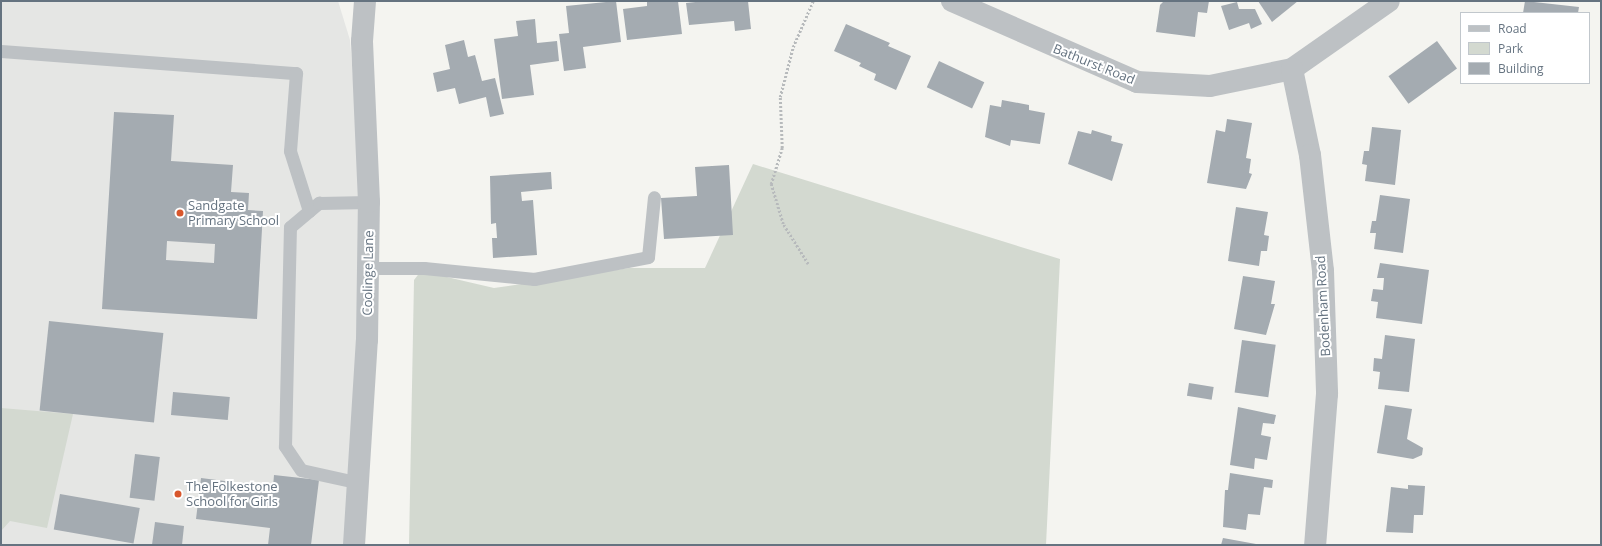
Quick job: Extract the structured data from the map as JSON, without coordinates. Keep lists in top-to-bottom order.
{
  "streets": {
    "street": ["Bathurst Road", "Coolinge Lane", "Bodenham Road"]
  },
  "crossings": [
    ["Bathurst Road", "Bodenham Road"]
  ],
  "places": ["Sandgate Primary School", "The Folkestone School for Girls"],
  "legend": ["Road", "Park", "Building"]
}
